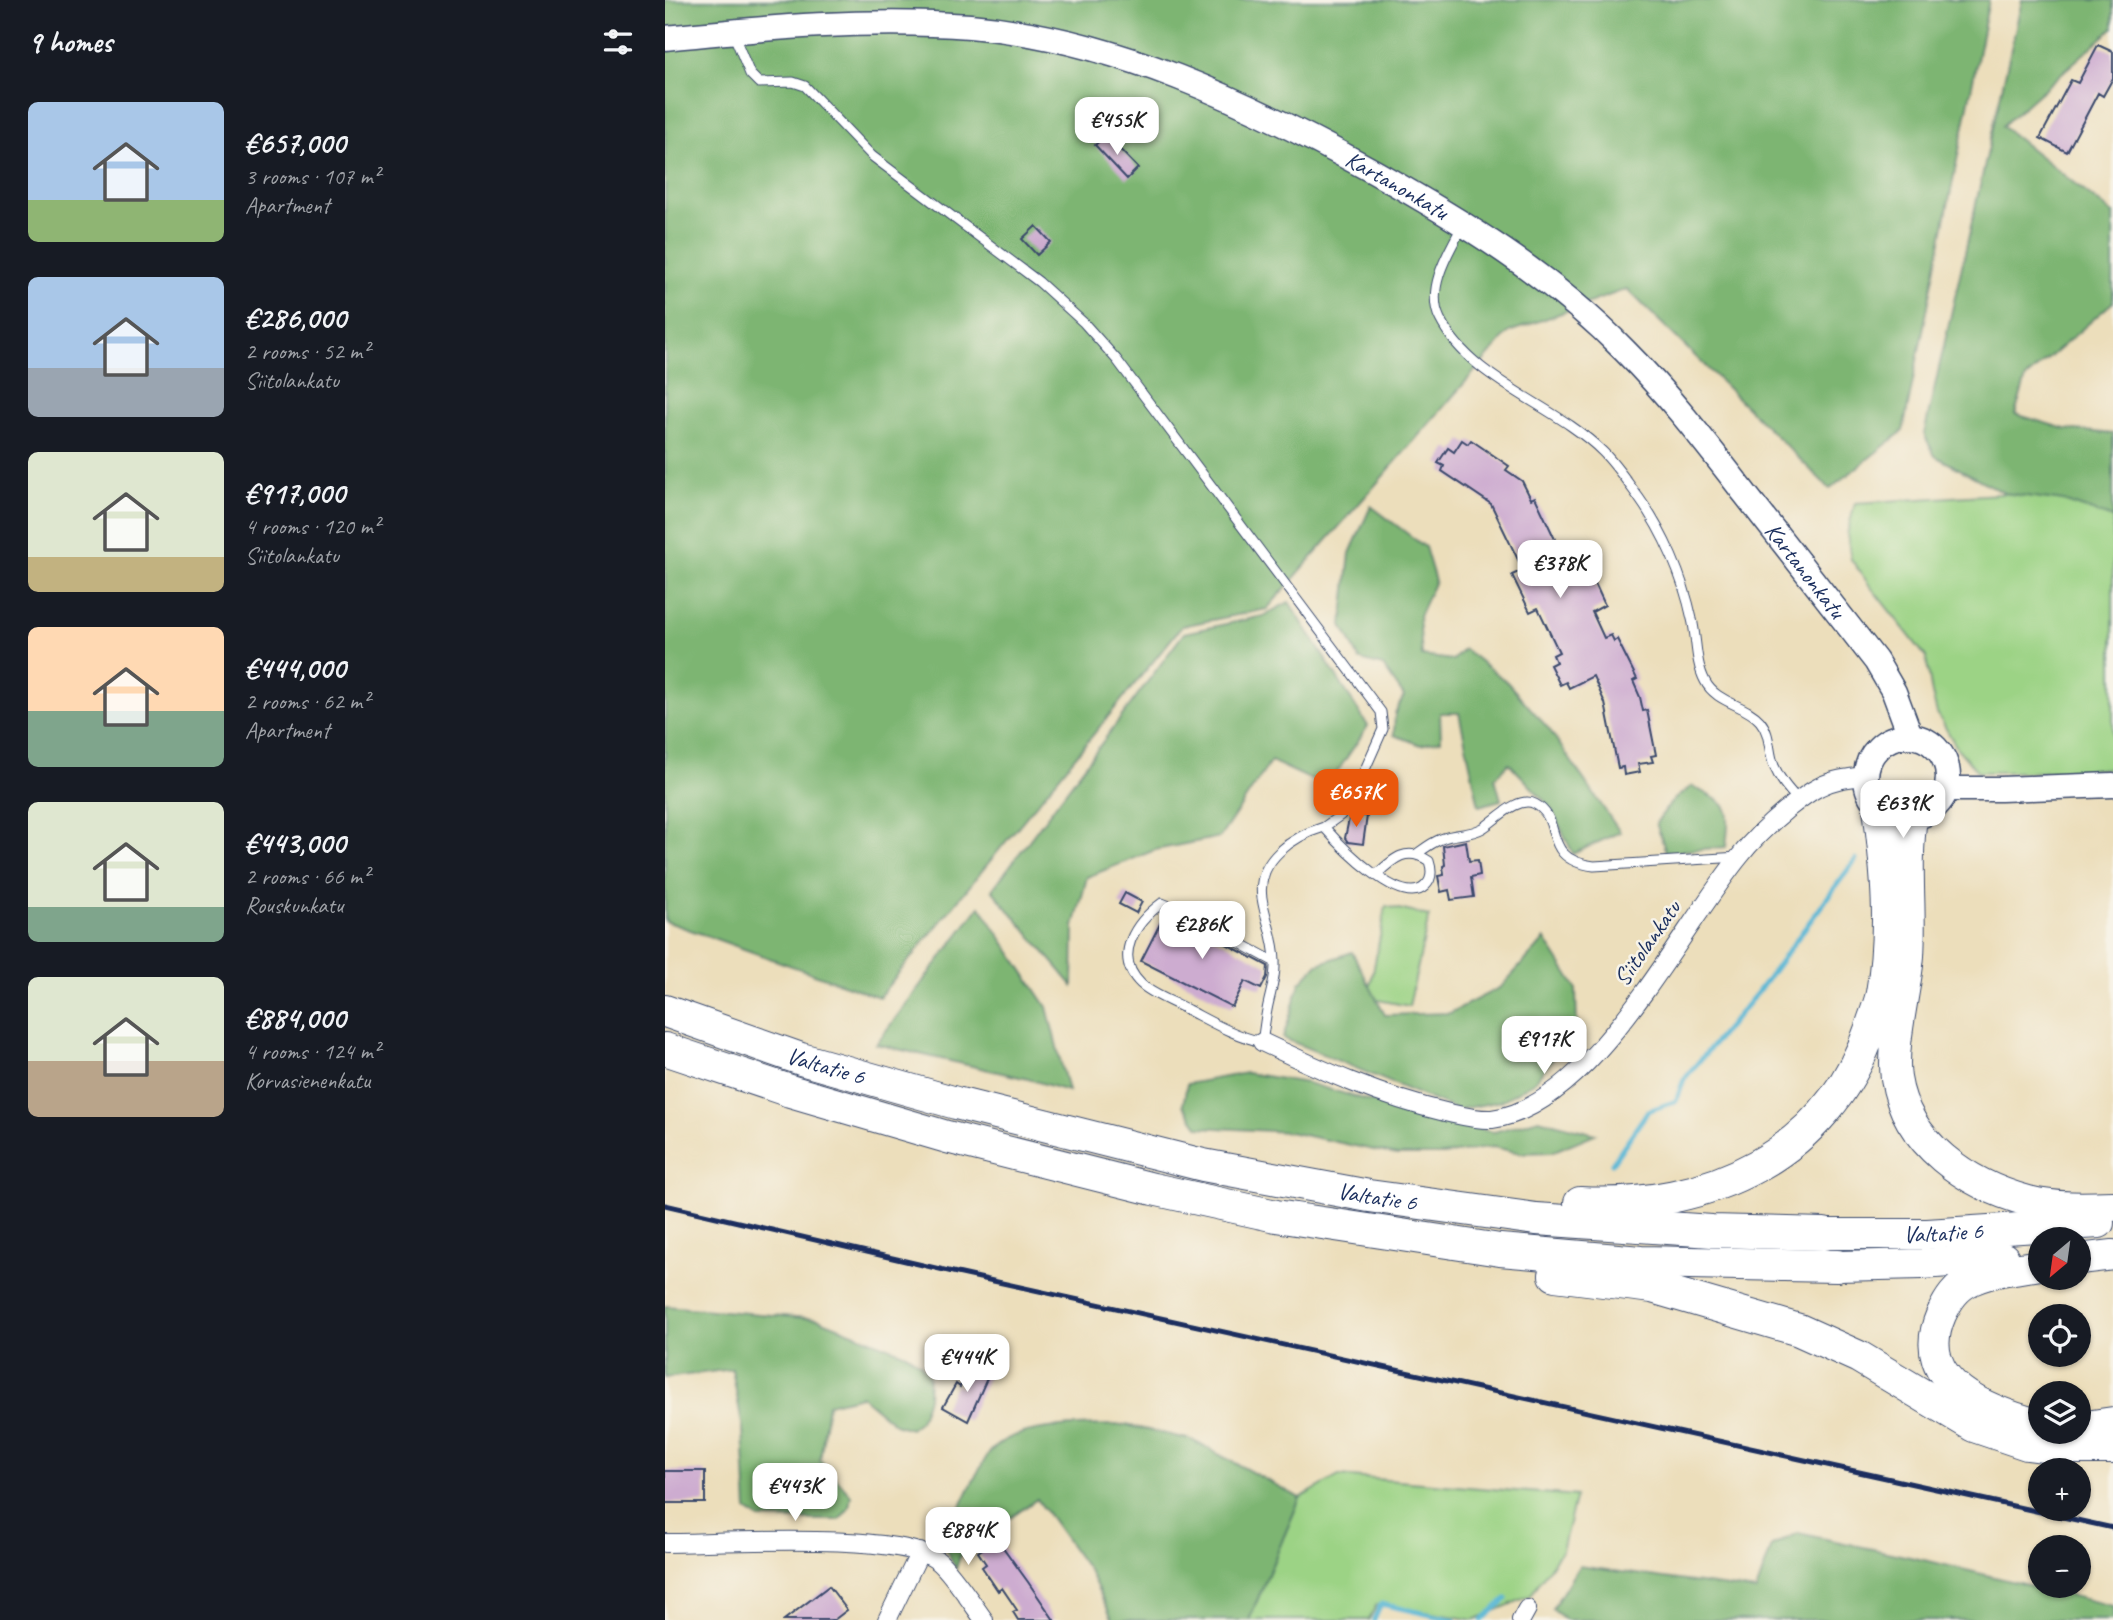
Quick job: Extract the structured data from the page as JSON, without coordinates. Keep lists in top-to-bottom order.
{
  "streets": {
    "highway": ["Valtatie 6"],
    "main road": ["Kartanonkatu"],
    "street": ["Siitolankatu"]
  },
  "crossings": [
    ["Kartanonkatu", "Siitolankatu"]
  ],
  "north": "bottom left",
  "page": {
    "heading": "9 homes",
    "list": [
      {
        "name": "€657,000",
        "note": "3 rooms · 107 m² · Apartment"
      },
      {
        "name": "€286,000",
        "note": "2 rooms · 52 m² · Siitolankatu"
      },
      {
        "name": "€917,000",
        "note": "4 rooms · 120 m² · Siitolankatu"
      },
      {
        "name": "€444,000",
        "note": "2 rooms · 62 m² · Apartment"
      },
      {
        "name": "€443,000",
        "note": "2 rooms · 66 m² · Rouskunkatu"
      },
      {
        "name": "€884,000",
        "note": "4 rooms · 124 m² · Korvasienenkatu"
      }
    ],
    "price": [
      "€455K",
      "€378K",
      "€657K",
      "€639K",
      "€286K",
      "€917K",
      "€444K",
      "€443K",
      "€884K"
    ],
    "map_buttons": ["+", "−"]
  }
}
